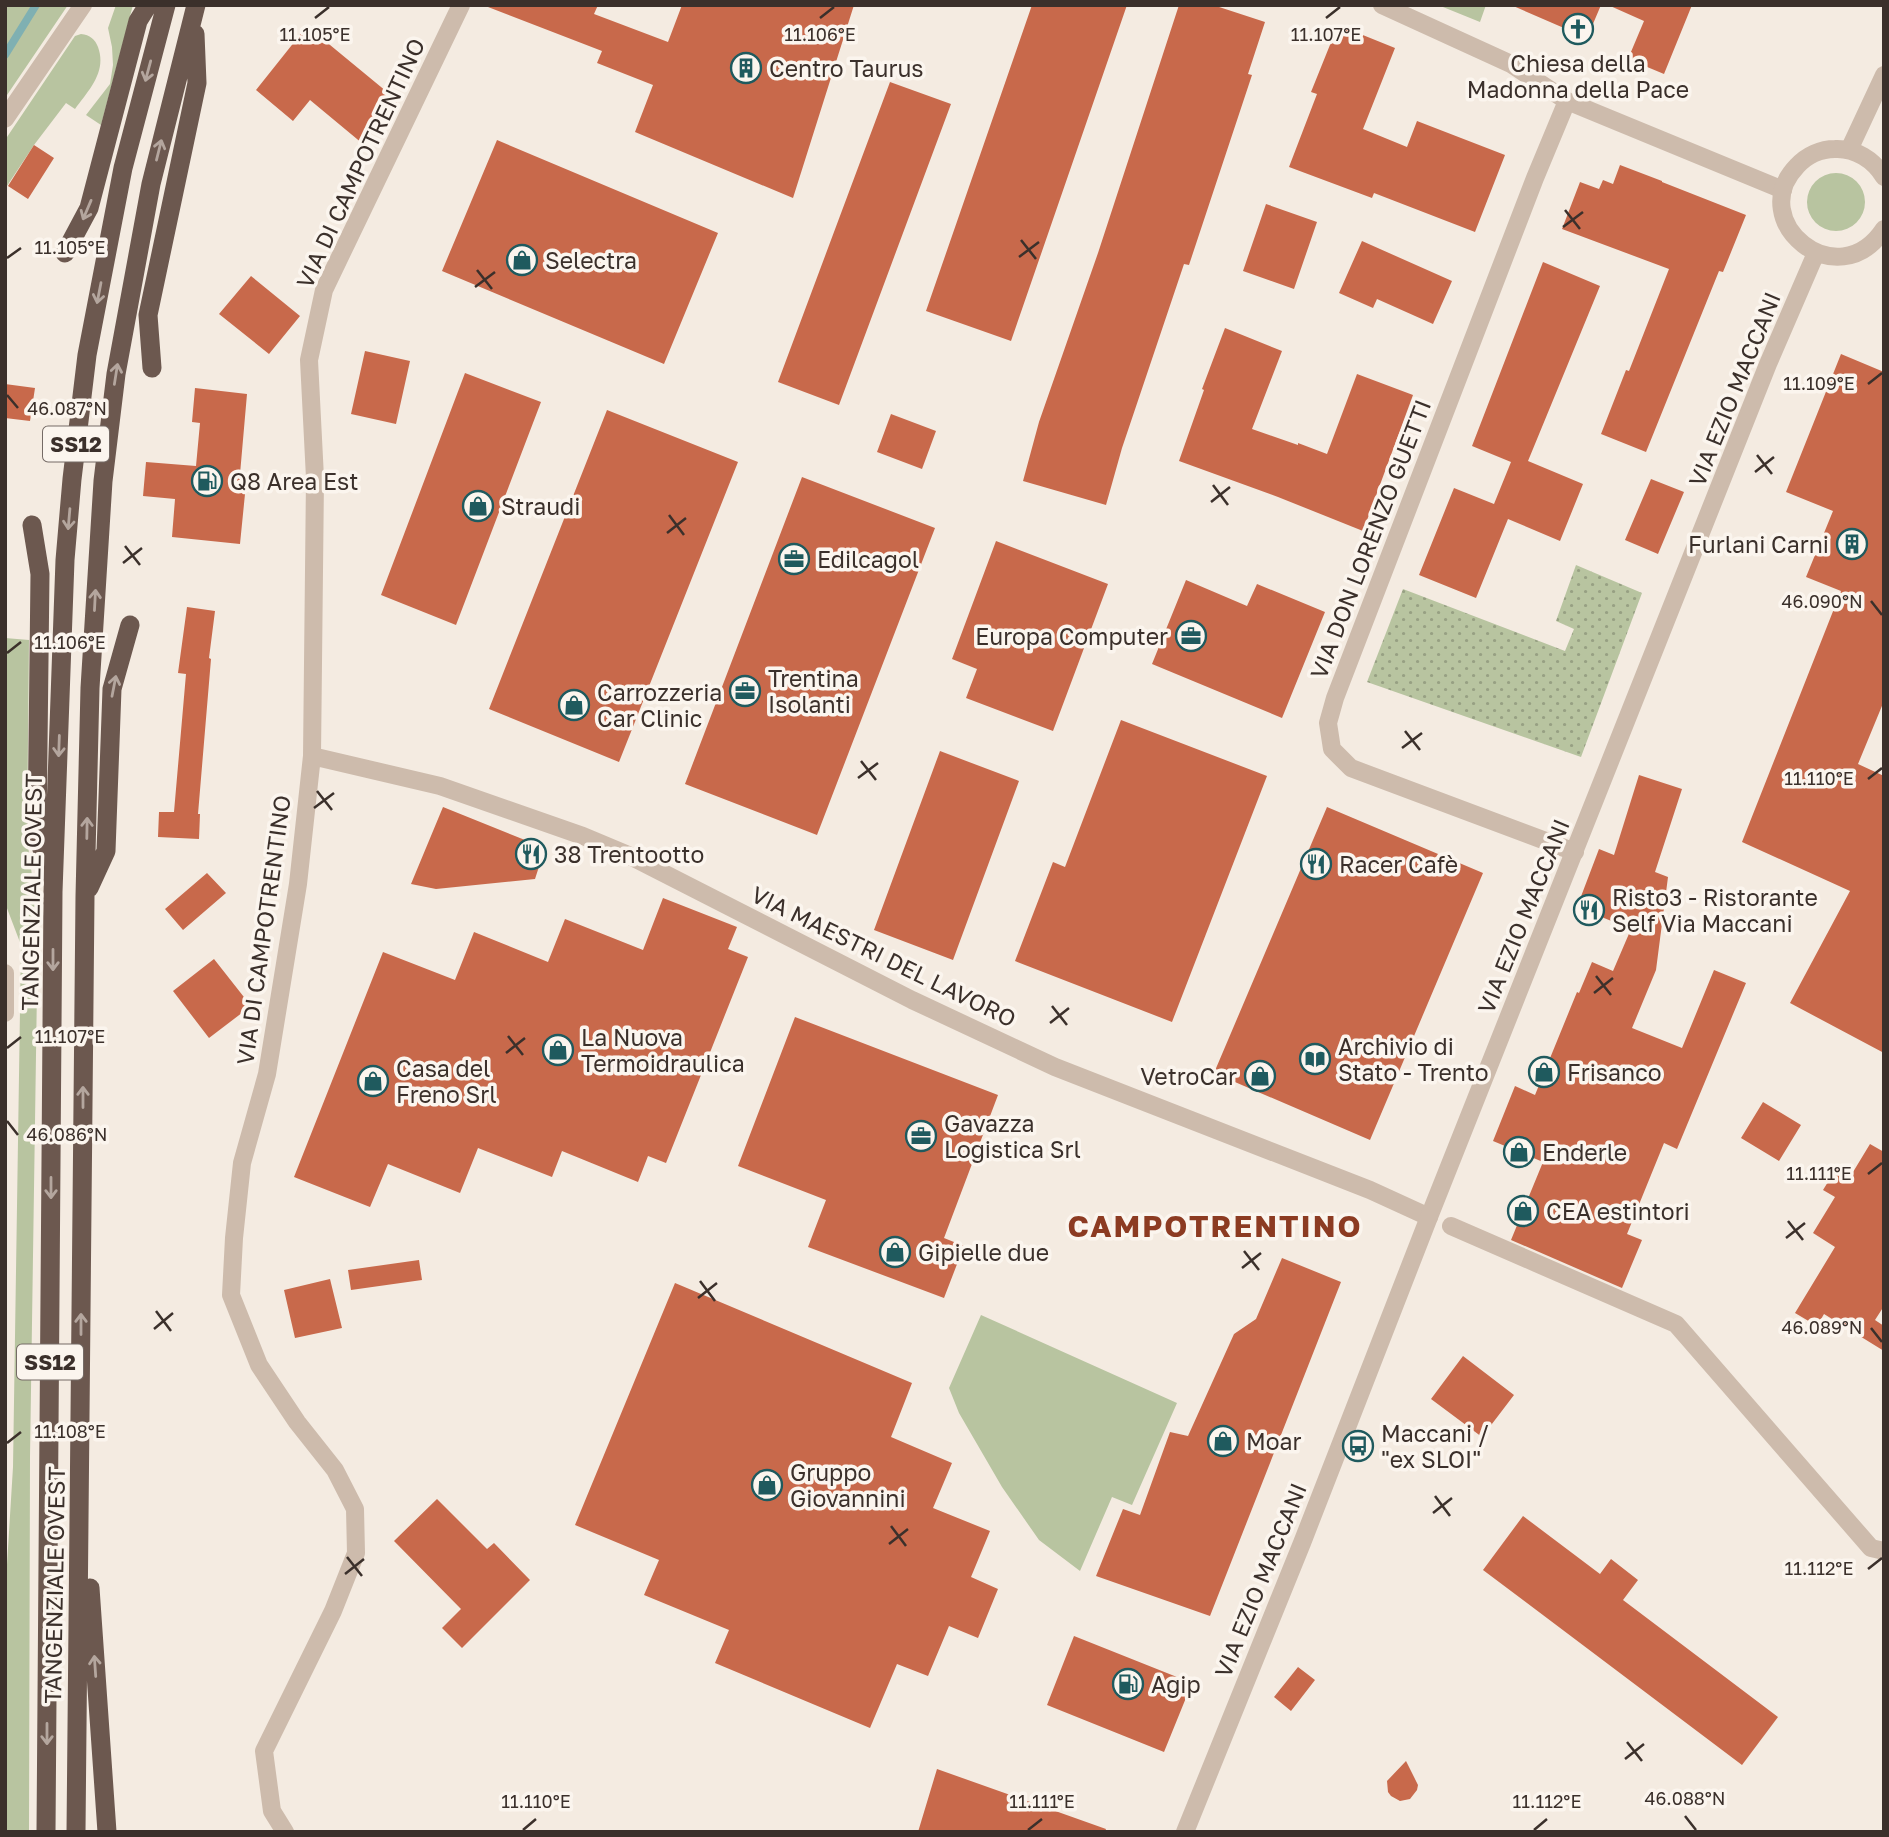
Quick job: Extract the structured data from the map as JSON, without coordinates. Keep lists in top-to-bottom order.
{
  "streets": {
    "highway": ["SS12", "TANGENZIALE OVEST"],
    "street": [
      "VIA DI CAMPOTRENTINO",
      "VIA EZIO MACCANI",
      "VIA DON LORENZO GUETTI",
      "VIA MAESTRI DEL LAVORO"
    ]
  },
  "crossings": [
    ["VIA DI CAMPOTRENTINO", "VIA MAESTRI DEL LAVORO"],
    ["VIA EZIO MACCANI", "VIA DON LORENZO GUETTI"],
    ["VIA EZIO MACCANI", "VIA MAESTRI DEL LAVORO"]
  ],
  "districts": ["CAMPOTRENTINO"],
  "places": {
    "church": ["Chiesa della Madonna della Pace"],
    "building": ["Centro Taurus", "Furlani Carni"],
    "shop": [
      "Selectra",
      "Straudi",
      "Carrozzeria Car Clinic",
      "La Nuova Termoidraulica",
      "Frisanco",
      "VetroCar",
      "Casa del Freno Srl",
      "Enderle",
      "CEA estintori",
      "Gipielle due",
      "Moar",
      "Gruppo Giovannini"
    ],
    "fuel station": ["Q8 Area Est", "Agip"],
    "office": [
      "Edilcagol",
      "Europa Computer",
      "Trentina Isolanti",
      "Gavazza Logistica Srl"
    ],
    "restaurant": ["38 Trentootto", "Racer Cafè", "Risto3 - Ristorante Self Via Maccani"],
    "library": ["Archivio di Stato - Trento"],
    "bus stop": ["Maccani / \"ex SLOI\""]
  },
  "coordinates": [
    "11.105°E",
    "11.106°E",
    "11.107°E",
    "11.109°E",
    "46.087°N",
    "46.090°N",
    "11.110°E",
    "46.086°N",
    "11.111°E",
    "46.089°N",
    "11.108°E",
    "11.112°E",
    "46.088°N"
  ]
}
